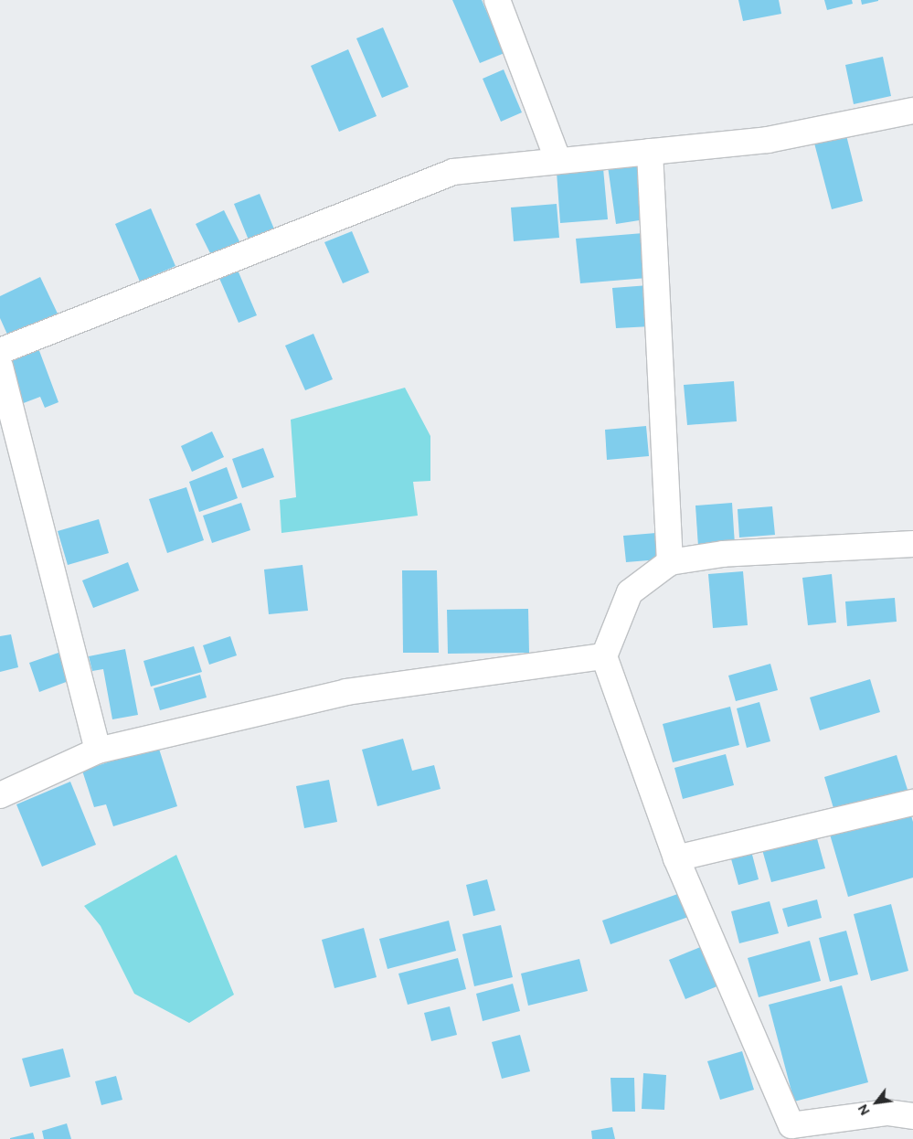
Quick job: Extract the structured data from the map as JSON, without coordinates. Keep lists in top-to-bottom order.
{
  "north": "bottom left"
}
